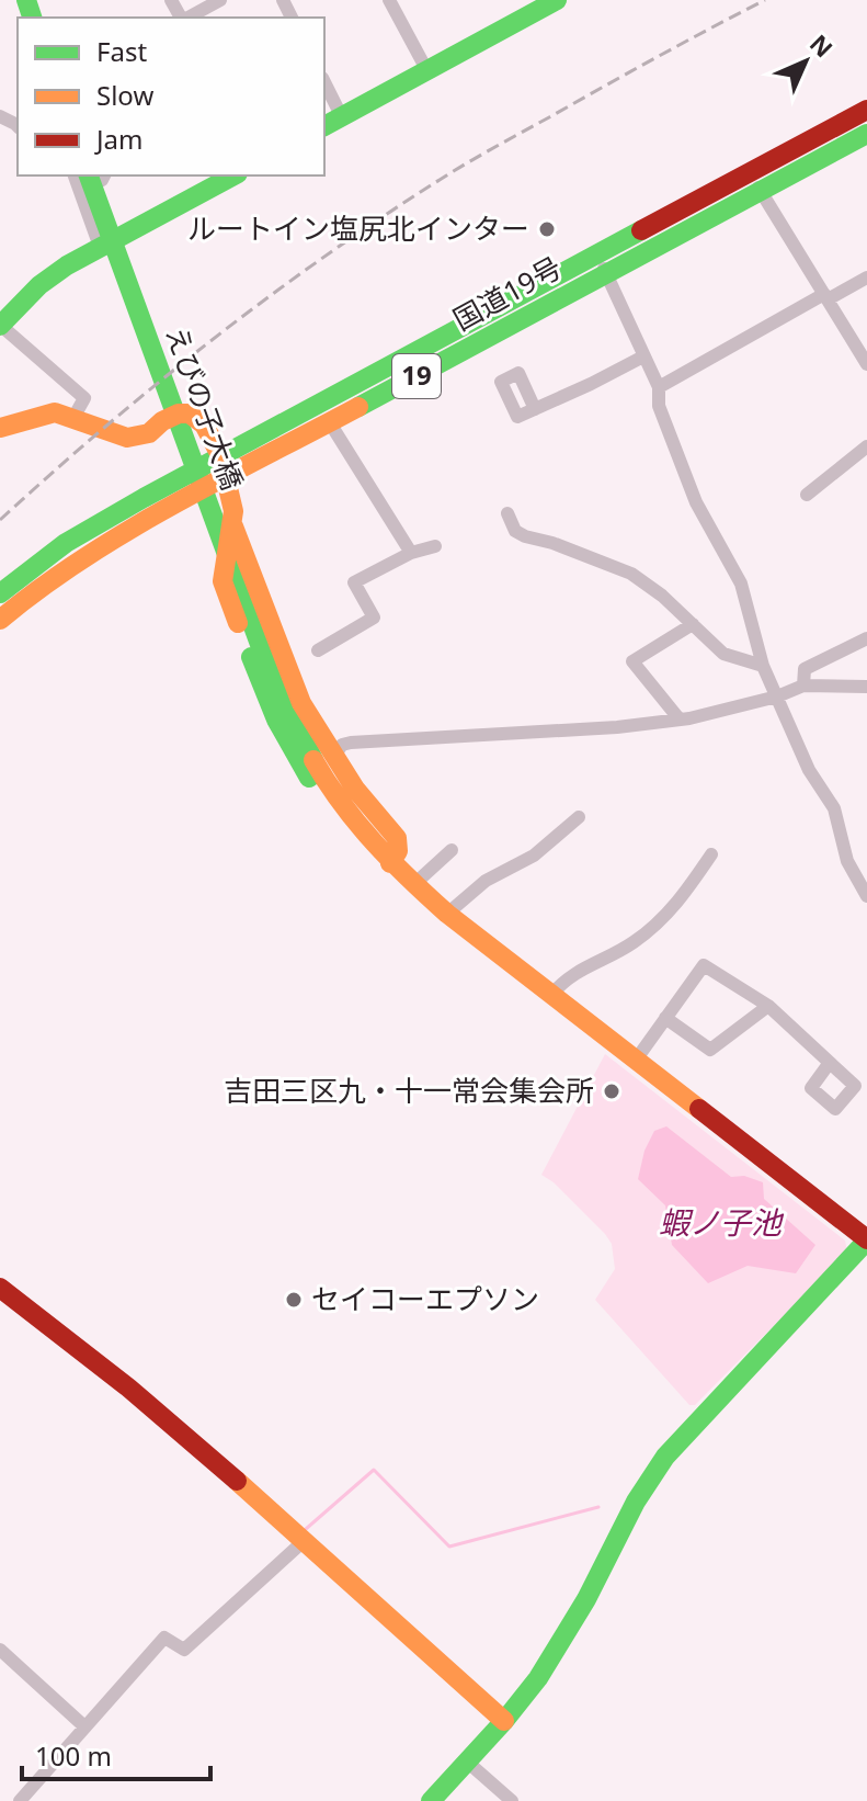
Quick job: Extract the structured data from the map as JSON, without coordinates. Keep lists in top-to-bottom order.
{
  "streets": {
    "main road": ["国道19号", "19", "えびの子大橋"]
  },
  "water": ["蝦ノ子池"],
  "places": ["ルートイン塩尻北インター", "吉田三区九・十一常会集会所", "セイコーエプソン"],
  "legend": ["Fast", "Slow", "Jam"],
  "scale_bar": "100 m",
  "north": "top right"
}
